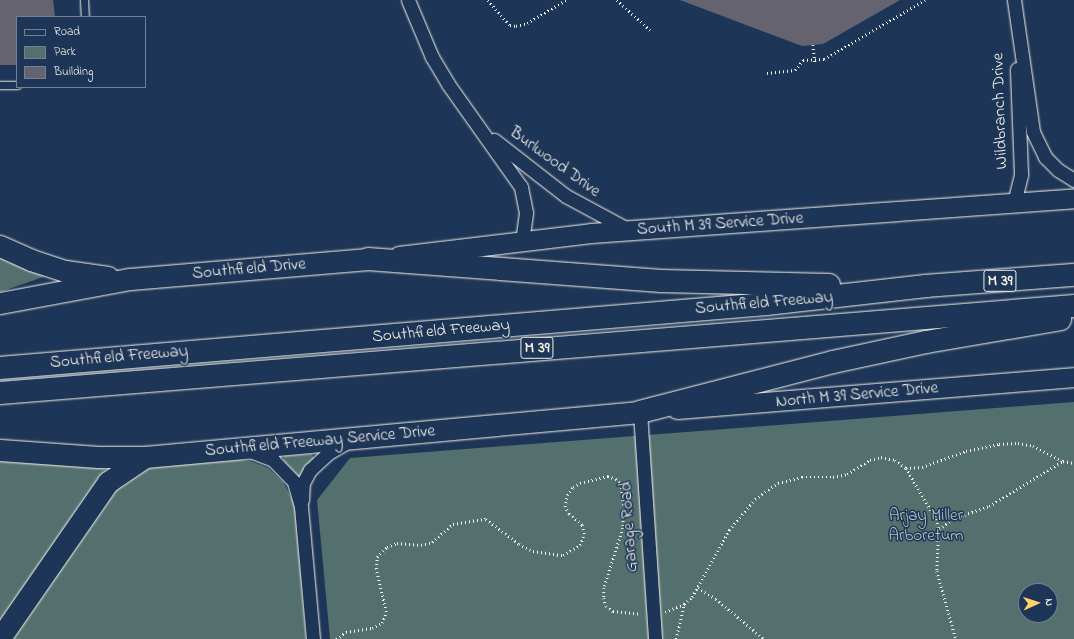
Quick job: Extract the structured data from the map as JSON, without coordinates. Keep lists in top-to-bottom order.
{
  "streets": {
    "highway": ["M 39", "Southfield Freeway"],
    "main road": [
      "South M 39 Service Drive",
      "Southfield Drive",
      "North M 39 Service Drive",
      "Southfield Freeway Service Drive"
    ],
    "street": ["Wildbranch Drive", "Burlwood Drive", "Garage Road"]
  },
  "crossings": [
    ["Wildbranch Drive", "South M 39 Service Drive"],
    ["Burlwood Drive", "South M 39 Service Drive"],
    ["South M 39 Service Drive", "Southfield Drive"],
    ["North M 39 Service Drive", "Southfield Freeway Service Drive"],
    ["North M 39 Service Drive", "Garage Road"],
    ["Southfield Freeway Service Drive", "Garage Road"]
  ],
  "parks": ["Arjay Miller Arboretum"],
  "legend": ["Road", "Park", "Building"],
  "north": "right"
}
